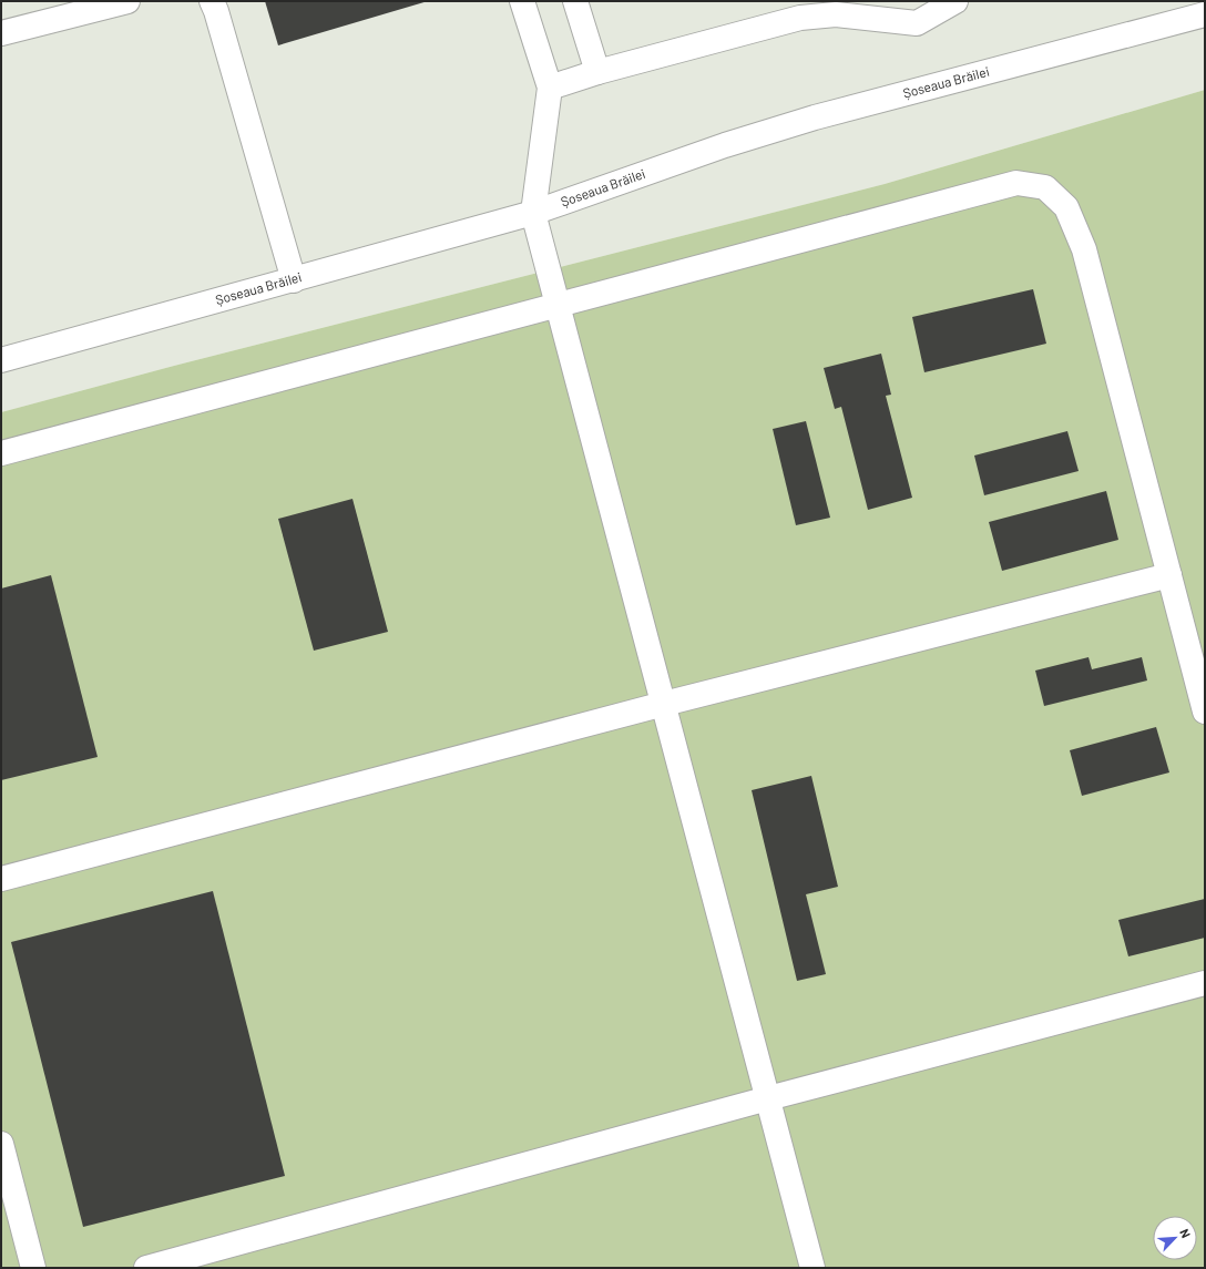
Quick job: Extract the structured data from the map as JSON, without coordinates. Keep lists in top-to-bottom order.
{
  "streets": {
    "main road": ["Șoseaua Brăilei"]
  },
  "north": "top right"
}
